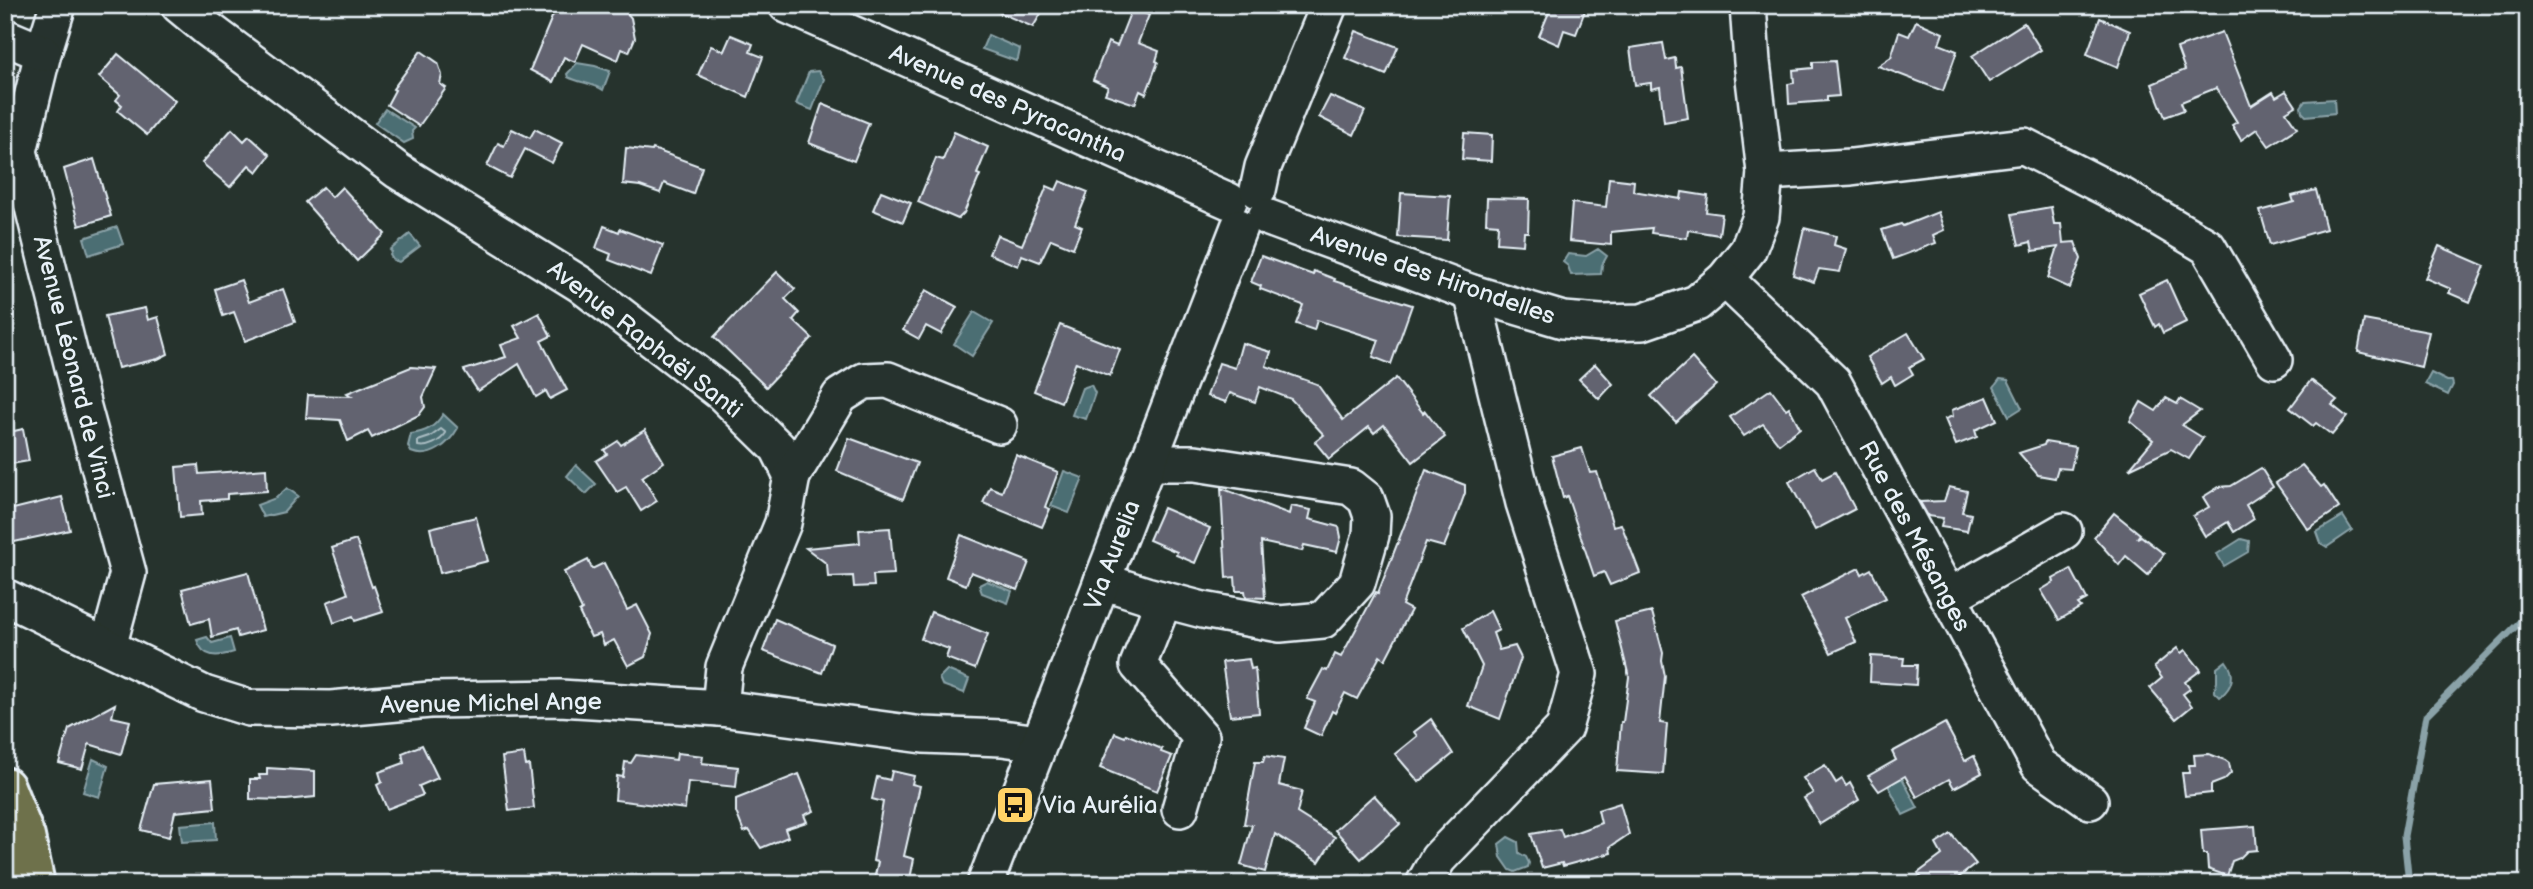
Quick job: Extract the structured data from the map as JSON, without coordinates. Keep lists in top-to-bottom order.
{
  "streets": {
    "street": [
      "Avenue des Pyracantha",
      "Avenue des Hirondelles",
      "Avenue Raphaël Santi",
      "Avenue Léonard de Vinci",
      "Rue des Mésanges",
      "Via Aurelia",
      "Avenue Michel Ange"
    ]
  },
  "crossings": [
    ["Avenue des Pyracantha", "Avenue des Hirondelles"],
    ["Avenue des Pyracantha", "Via Aurelia"],
    ["Avenue des Hirondelles", "Rue des Mésanges"],
    ["Avenue des Hirondelles", "Via Aurelia"],
    ["Avenue Léonard de Vinci", "Avenue Michel Ange"],
    ["Via Aurelia", "Avenue Michel Ange"]
  ],
  "places": {
    "bus stop": ["Via Aurélia"]
  }
}
